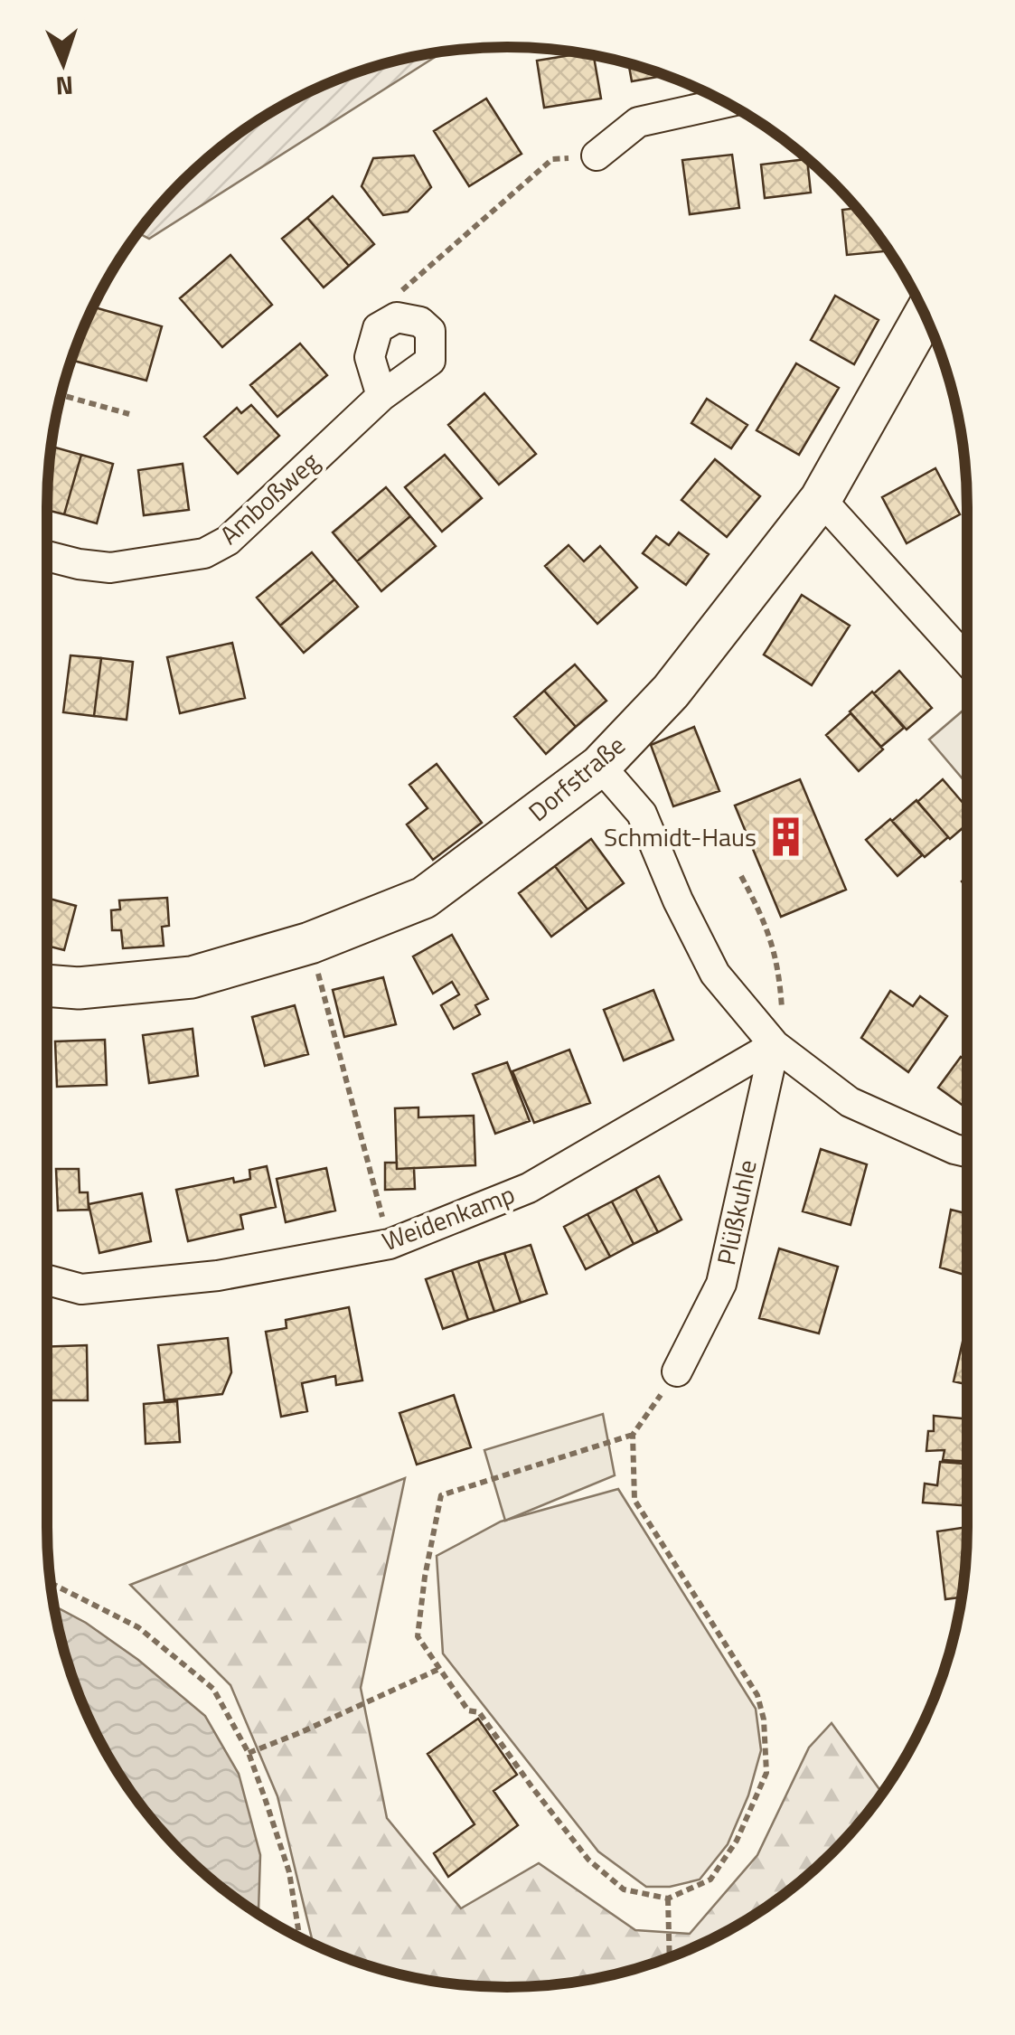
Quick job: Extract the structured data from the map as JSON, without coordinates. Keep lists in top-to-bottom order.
{
  "streets": {
    "street": [
      "Amboßweg",
      "Dorfstraße",
      "Plüßkuhle",
      "Weidenkamp"
    ]
  },
  "crossings": [
    ["Plüßkuhle", "Weidenkamp"]
  ],
  "places": {
    "building": ["Schmidt-Haus"]
  },
  "north": "bottom"
}
